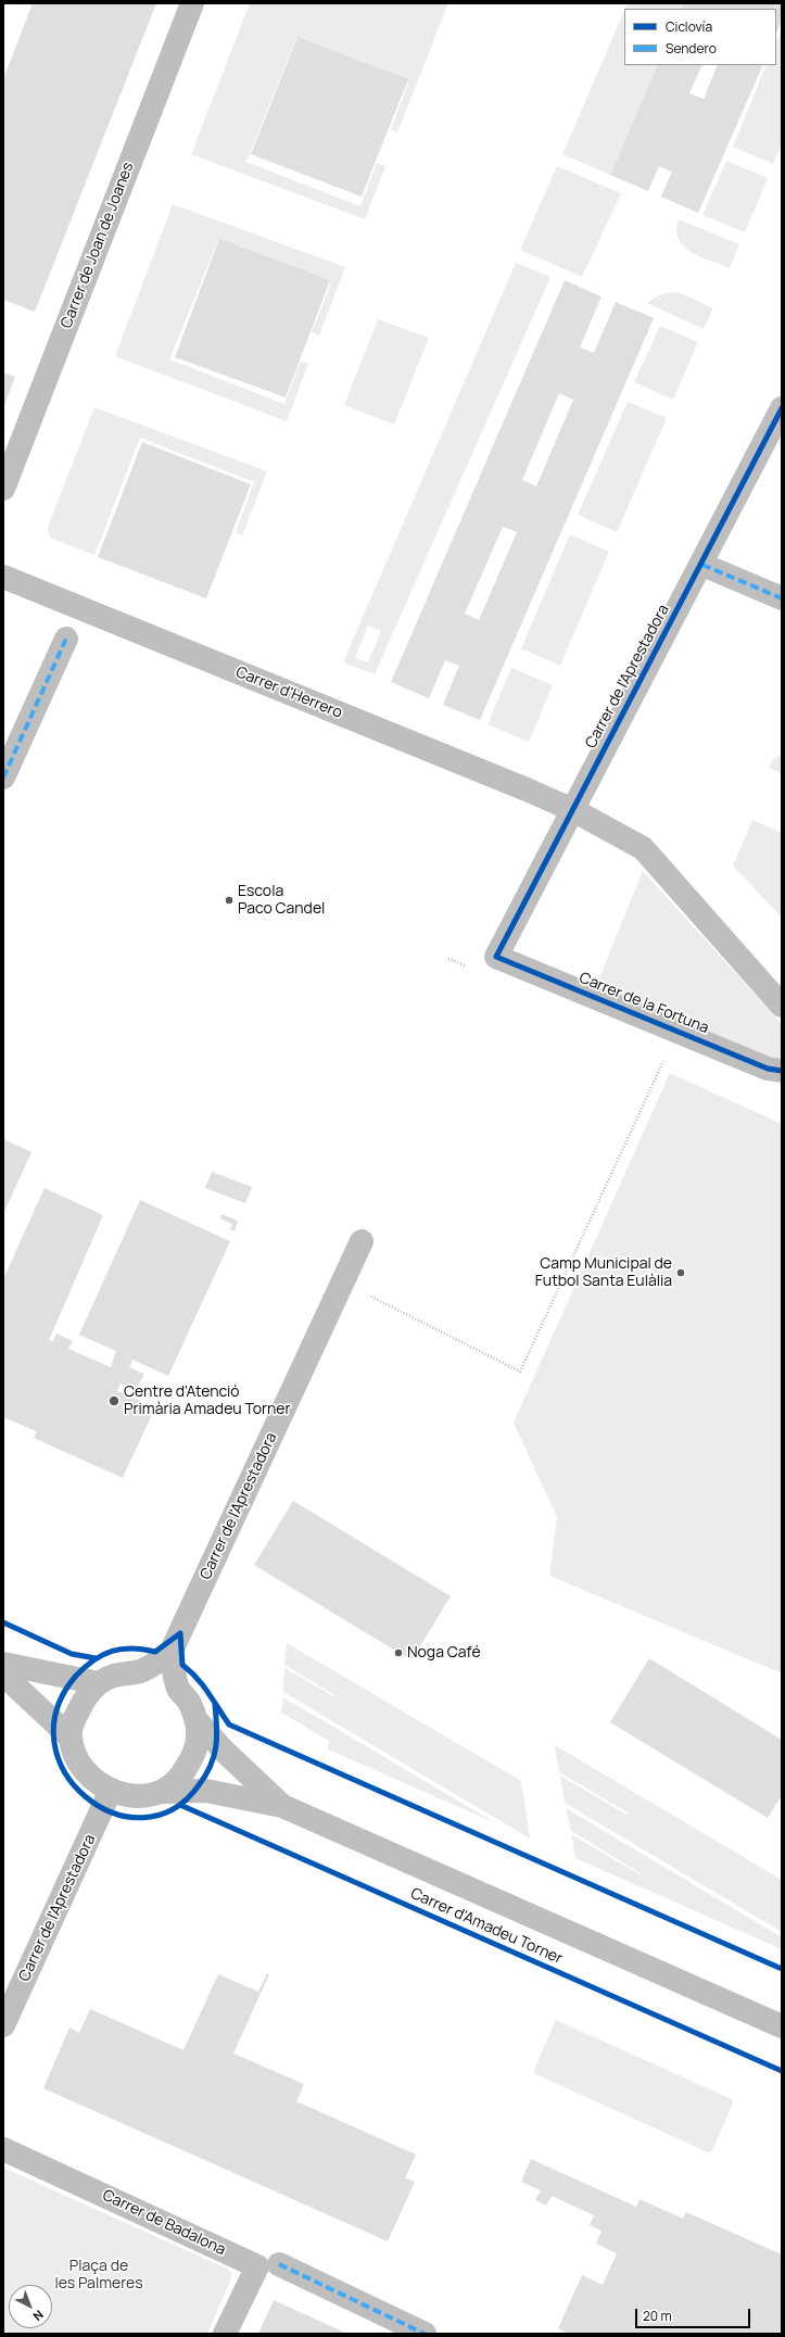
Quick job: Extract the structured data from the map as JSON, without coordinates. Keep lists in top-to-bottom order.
{
  "streets": {
    "street": [
      "Carrer de Joan de Joanes",
      "Carrer de l'Aprestadora",
      "Carrer d'Herrero",
      "Carrer de la Fortuna",
      "Carrer d'Amadeu Torner",
      "Carrer de Badalona"
    ]
  },
  "crossings": [
    ["Carrer de l'Aprestadora", "Carrer d'Herrero"],
    ["Carrer de l'Aprestadora", "Carrer de la Fortuna"],
    ["Carrer de l'Aprestadora", "Carrer d'Amadeu Torner"]
  ],
  "parks": ["Plaça de les Palmeres"],
  "places": [
    "Escola Paco Candel",
    "Camp Municipal de Futbol Santa Eulàlia",
    "Centre d'Atenció Primària Amadeu Torner",
    "Noga Café"
  ],
  "legend": ["Ciclovía", "Sendero"],
  "scale_bar": "20 m",
  "north": "bottom right"
}
